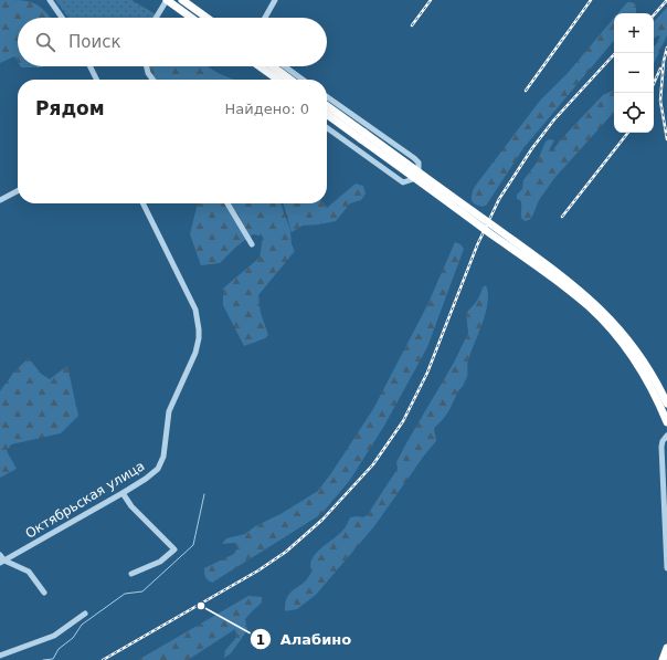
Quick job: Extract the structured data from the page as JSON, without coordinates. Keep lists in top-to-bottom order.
{
  "streets": {
    "street": ["Октябрьская улица"]
  },
  "places": ["Алабино"],
  "page": {
    "map_buttons": ["+", "−"],
    "search": "Поиск",
    "heading": ["Рядом", "Найдено: 0"]
  }
}
